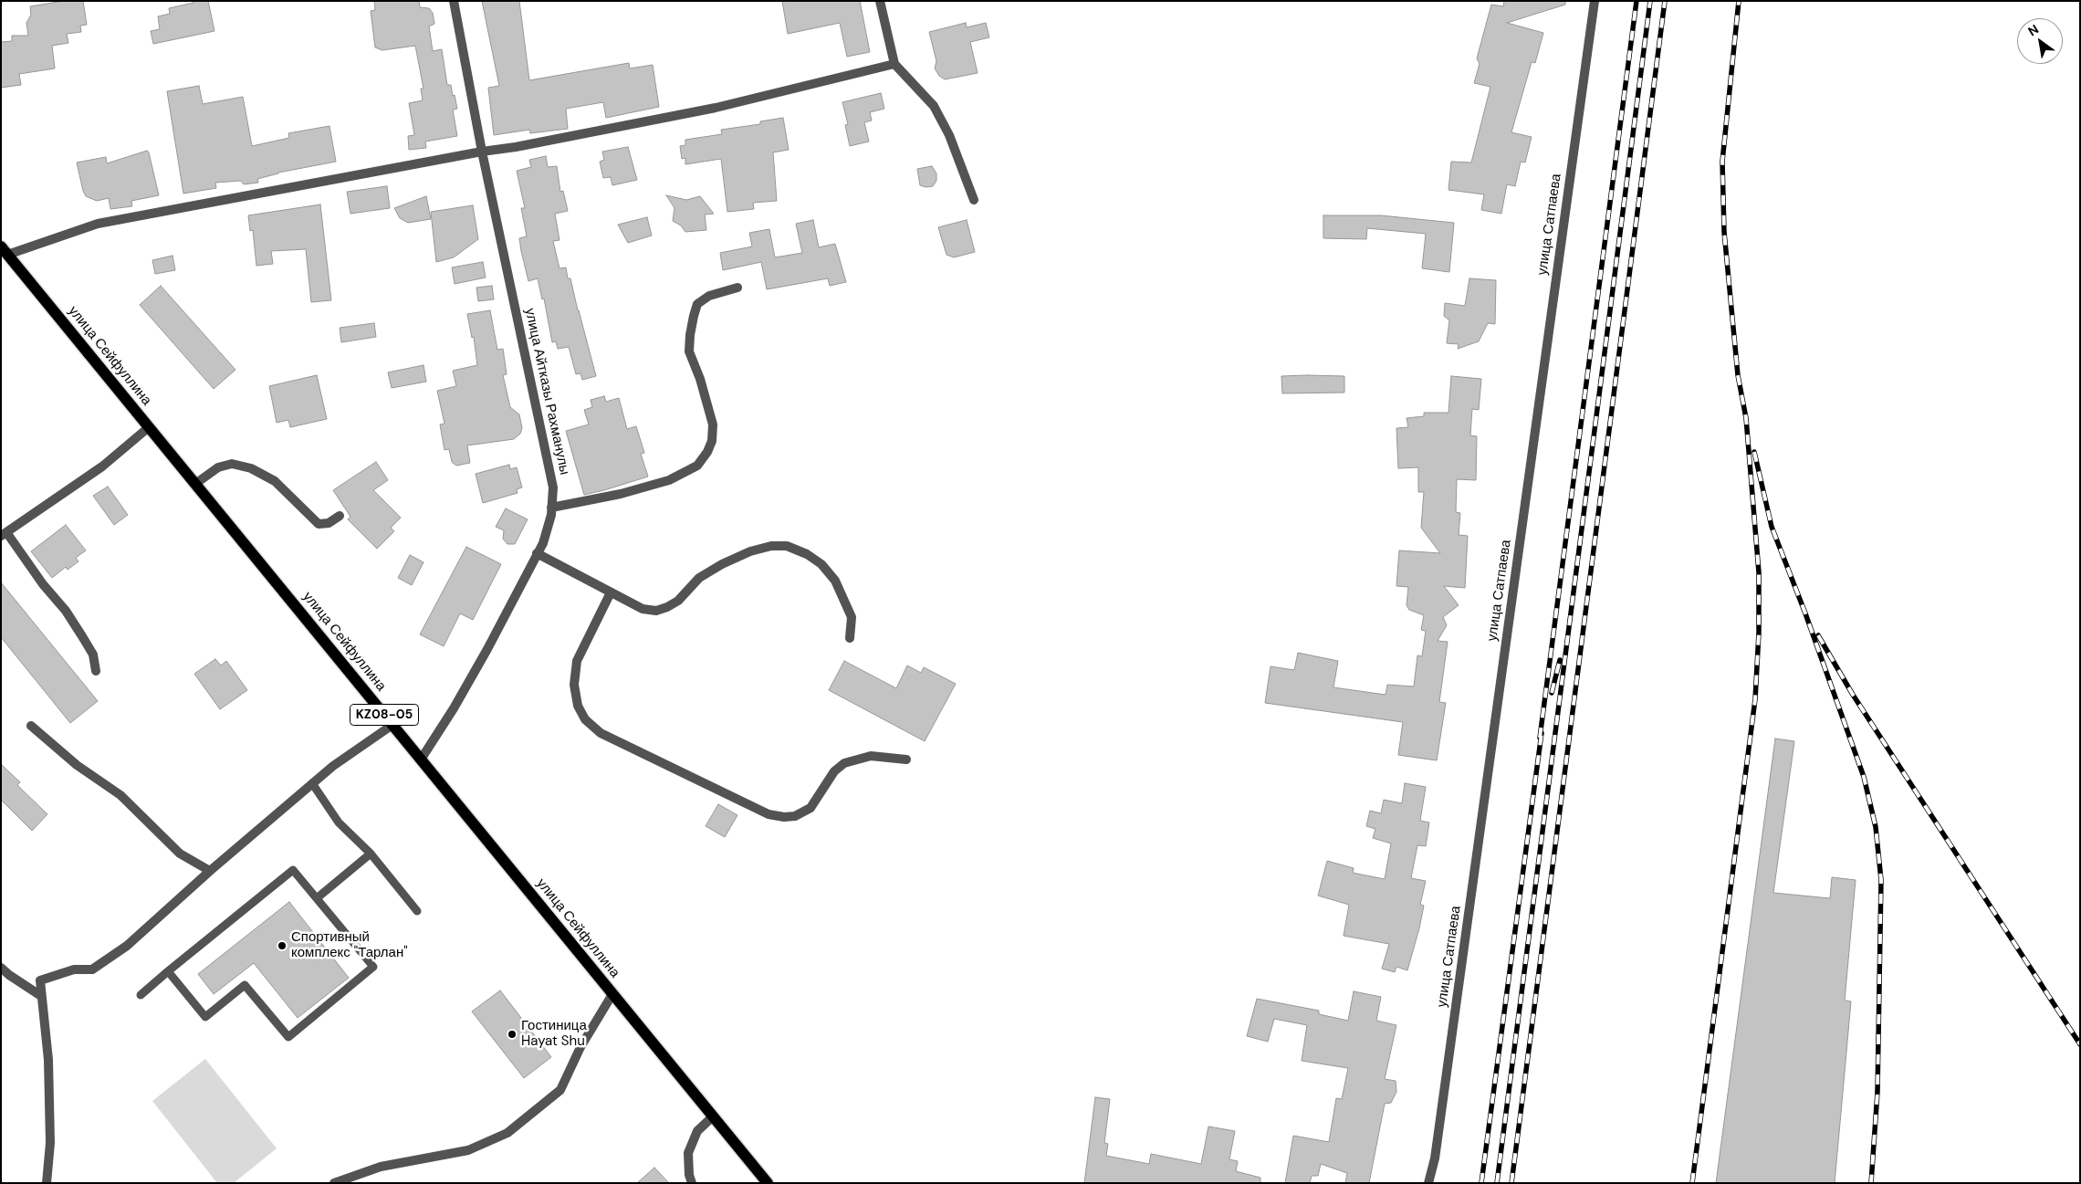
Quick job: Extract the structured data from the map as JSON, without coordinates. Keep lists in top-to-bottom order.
{
  "streets": {
    "main road": ["улица Сейфуллина", "KZ08-05"],
    "street": ["улица Сатпаева", "улица Айтказы Рахманулы"]
  },
  "crossings": [
    ["улица Сейфуллина", "улица Айтказы Рахманулы"]
  ],
  "places": ["Спортивный комплекс \"Тарлан\"", "Гостиница Hayat Shu"],
  "north": "top left"
}
